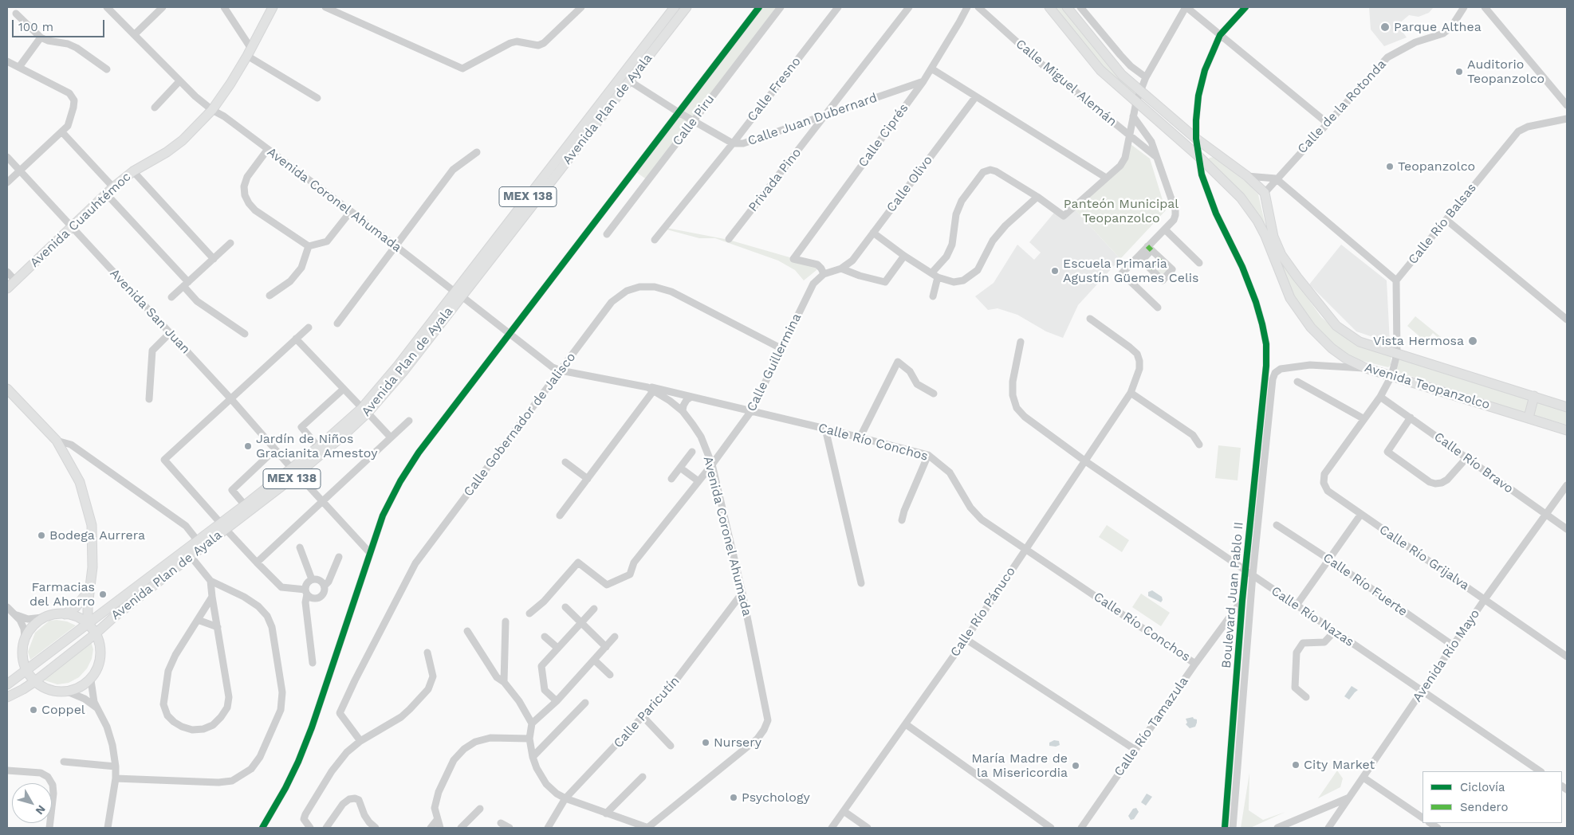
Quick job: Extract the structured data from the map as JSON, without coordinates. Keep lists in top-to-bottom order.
{
  "streets": {
    "main road": [
      "Avenida Plan de Ayala",
      "MEX 138",
      "Avenida Cuauhtémoc",
      "Avenida Teopanzolco"
    ],
    "street": [
      "Calle Miguel Alemán",
      "Calle Fresno",
      "Calle de la Rotonda",
      "Calle Juan Dubernard",
      "Calle Piru",
      "Calle Ciprés",
      "Privada Pino",
      "Calle Olivo",
      "Avenida Coronel Ahumada",
      "Calle Río Balsas",
      "Avenida San Juan",
      "Calle Guillermina",
      "Calle Gobernador de Jalisco",
      "Calle Río Conchos",
      "Calle Río Bravo",
      "Calle Río Grijalva",
      "Calle Río Fuerte",
      "Boulevard Juan Pablo II",
      "Calle Río Pánuco",
      "Calle Río Nazas",
      "Avenida Río Mayo",
      "Calle Paricutín",
      "Calle Río Tamazula"
    ]
  },
  "crossings": [
    ["Calle Fresno", "Calle Juan Dubernard"],
    ["Calle de la Rotonda", "Avenida Teopanzolco"],
    ["Avenida Plan de Ayala", "Calle Juan Dubernard"],
    ["Avenida Plan de Ayala", "Avenida Coronel Ahumada"],
    ["Avenida Plan de Ayala", "Avenida San Juan"],
    ["Calle Juan Dubernard", "Calle Piru"],
    ["Calle Juan Dubernard", "Calle Ciprés"],
    ["Calle Juan Dubernard", "Privada Pino"],
    ["Calle Ciprés", "Calle Guillermina"],
    ["Avenida Coronel Ahumada", "Avenida Cuauhtémoc"],
    ["Avenida Coronel Ahumada", "Calle Guillermina"],
    ["Avenida Coronel Ahumada", "Calle Gobernador de Jalisco"],
    ["Avenida Coronel Ahumada", "Calle Río Conchos"],
    ["Avenida Coronel Ahumada", "Calle Paricutín"],
    ["Avenida Cuauhtémoc", "Avenida San Juan"],
    ["Calle Guillermina", "Calle Gobernador de Jalisco"],
    ["Calle Guillermina", "Calle Río Conchos"],
    ["Avenida Teopanzolco", "Boulevard Juan Pablo II"],
    ["Calle Río Conchos", "Calle Río Pánuco"],
    ["Calle Río Conchos", "Calle Río Tamazula"],
    ["Calle Río Bravo", "Avenida Río Mayo"],
    ["Calle Río Grijalva", "Avenida Río Mayo"],
    ["Calle Río Fuerte", "Avenida Río Mayo"],
    ["Boulevard Juan Pablo II", "Calle Río Nazas"],
    ["Boulevard Juan Pablo II", "Calle Río Tamazula"],
    ["Calle Río Pánuco", "Calle Río Nazas"],
    ["Calle Río Nazas", "Avenida Río Mayo"]
  ],
  "parks": ["Panteón Municipal Teopanzolco"],
  "places": [
    "Parque Althea",
    "Auditorio Teopanzolco",
    "Teopanzolco",
    "Escuela Primaria Agustín Güemes Celis",
    "Vista Hermosa",
    "Jardín de Niños Gracianita Amestoy",
    "Bodega Aurrera",
    "Farmacias del Ahorro",
    "Coppel",
    "Nursery",
    "City Market",
    "María Madre de la Misericordia",
    "Psychology"
  ],
  "legend": ["Ciclovía", "Sendero"],
  "scale_bar": "100 m",
  "north": "bottom right"
}
